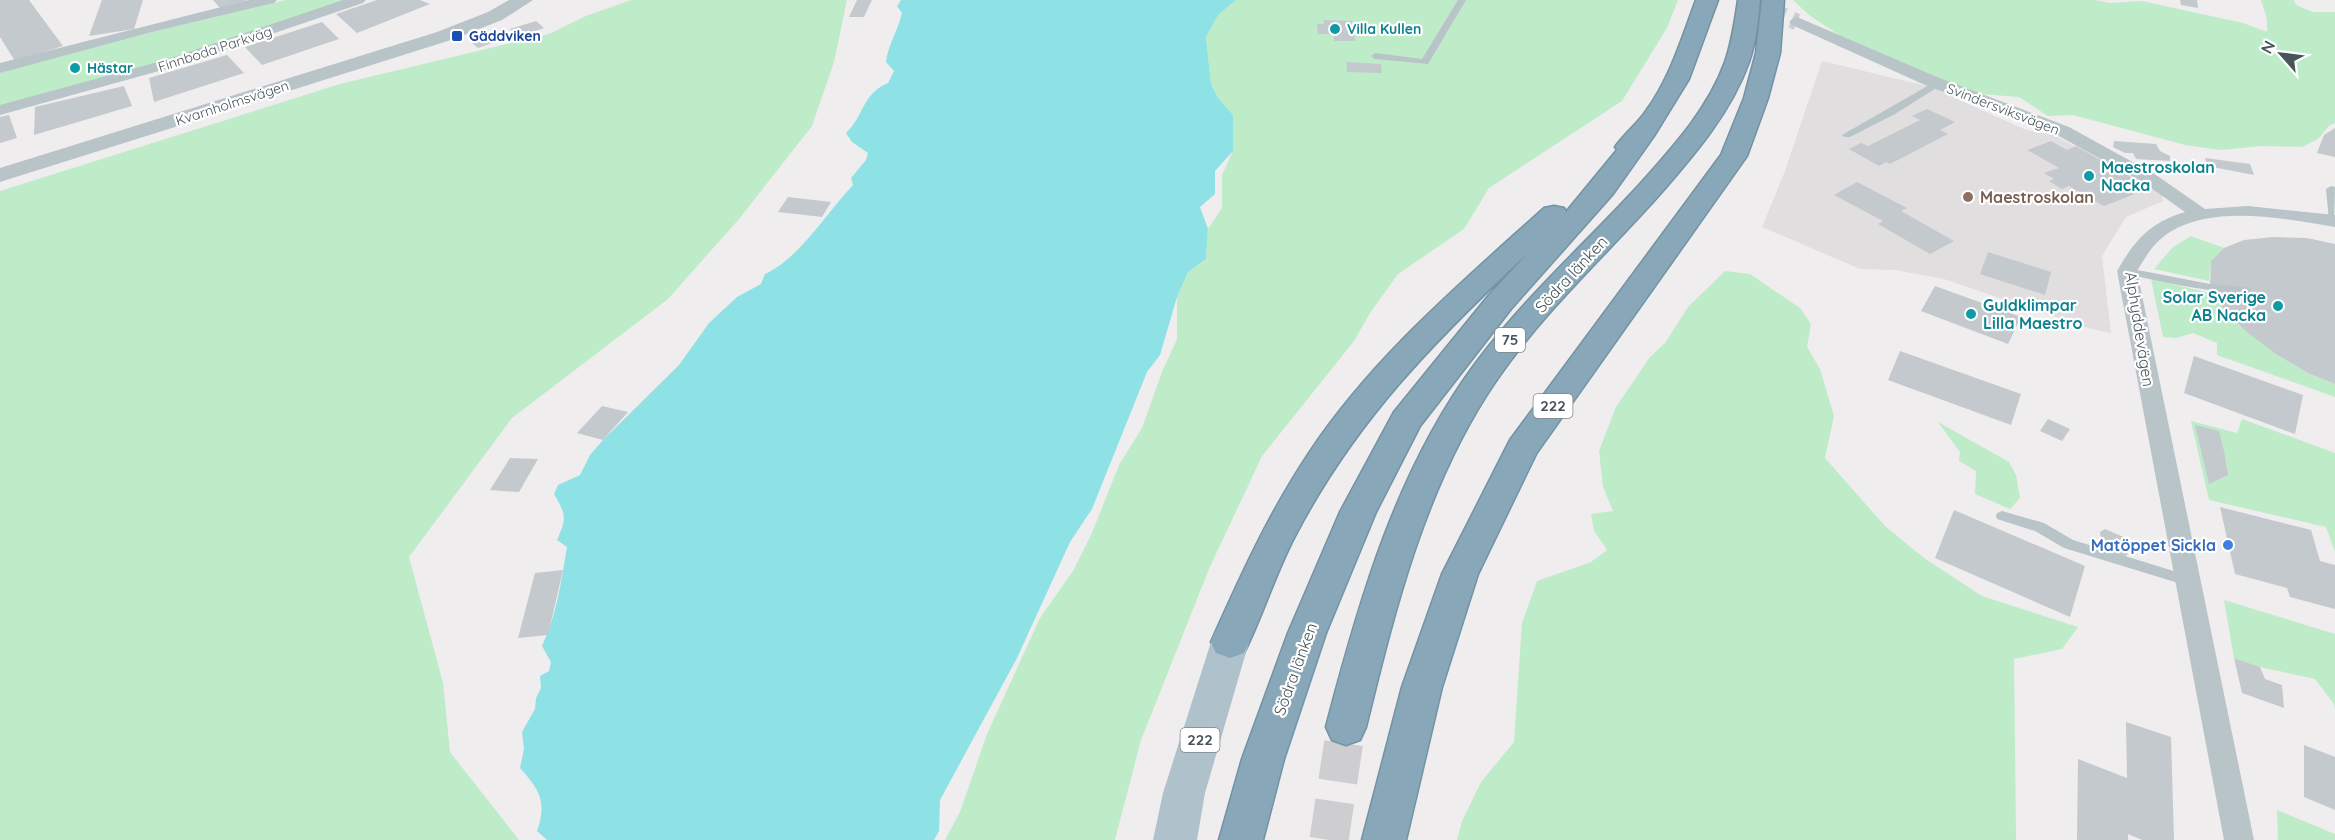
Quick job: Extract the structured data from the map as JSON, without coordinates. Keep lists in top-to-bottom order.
{
  "streets": {
    "highway": ["Södra länken", "75", "222"],
    "street": [
      "Finnboda Parkväg",
      "Kvarnholmsvägen",
      "Svindersviksvägen",
      "Alphyddevägen"
    ]
  },
  "crossings": [
    ["Svindersviksvägen", "Alphyddevägen"],
    ["Södra länken", "222"]
  ],
  "places": {
    "other": [
      "Villa Kullen",
      "Hästar",
      "Maestroskolan Nacka",
      "Maestroskolan",
      "Solar Sverige AB Nacka",
      "Guldklimpar Lilla Maestro",
      "Matöppet Sickla"
    ],
    "transit": ["Gäddviken"]
  },
  "north": "top left"
}
